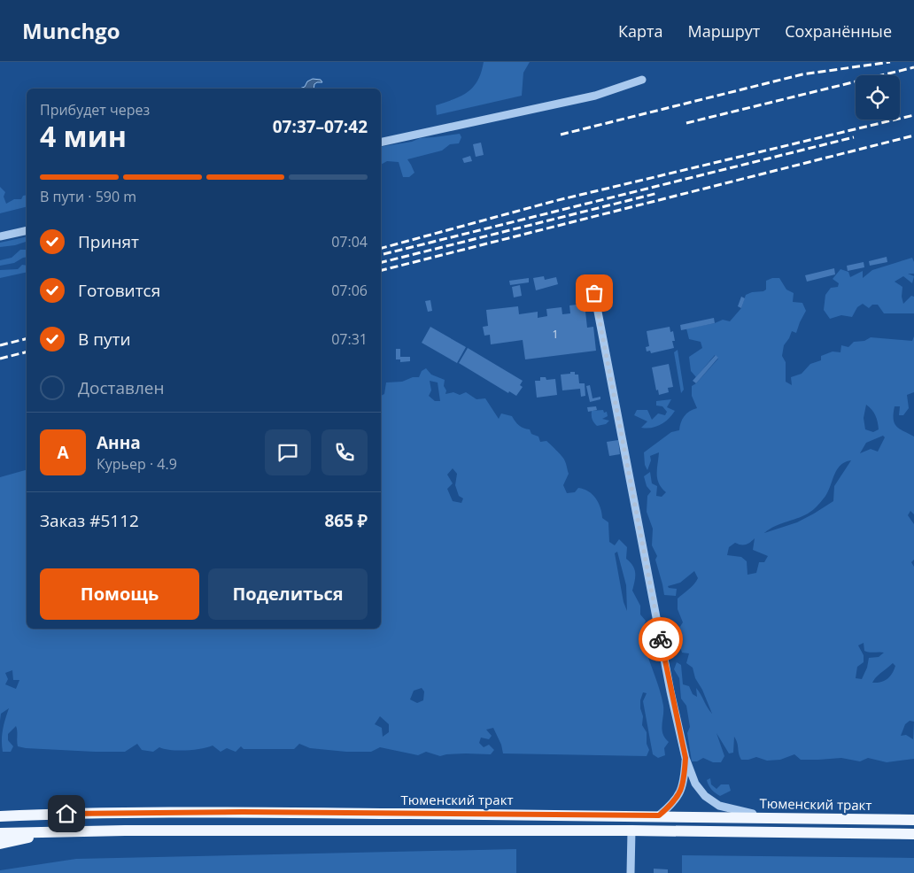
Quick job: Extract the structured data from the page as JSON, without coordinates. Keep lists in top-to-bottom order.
{
  "streets": {
    "main road": ["Тюменский тракт"]
  },
  "house_numbers": ["1"],
  "page": {
    "header": "Munchgo",
    "nav": ["Карта", "Маршрут", "Сохранённые"],
    "heading": ["4 мин", "Прибудет через", "07:37–07:42"],
    "panel": [
      "Анна",
      "Курьер · 4.9",
      "Заказ #5112",
      "865 ₽"
    ],
    "bar": "В пути · 590 m",
    "list": [
      ["Принят", "07:04"],
      ["Готовится", "07:06"],
      ["В пути", "07:31"],
      "Доставлен"
    ],
    "round": "А",
    "buttons": ["Помощь", "Поделиться"]
  }
}
